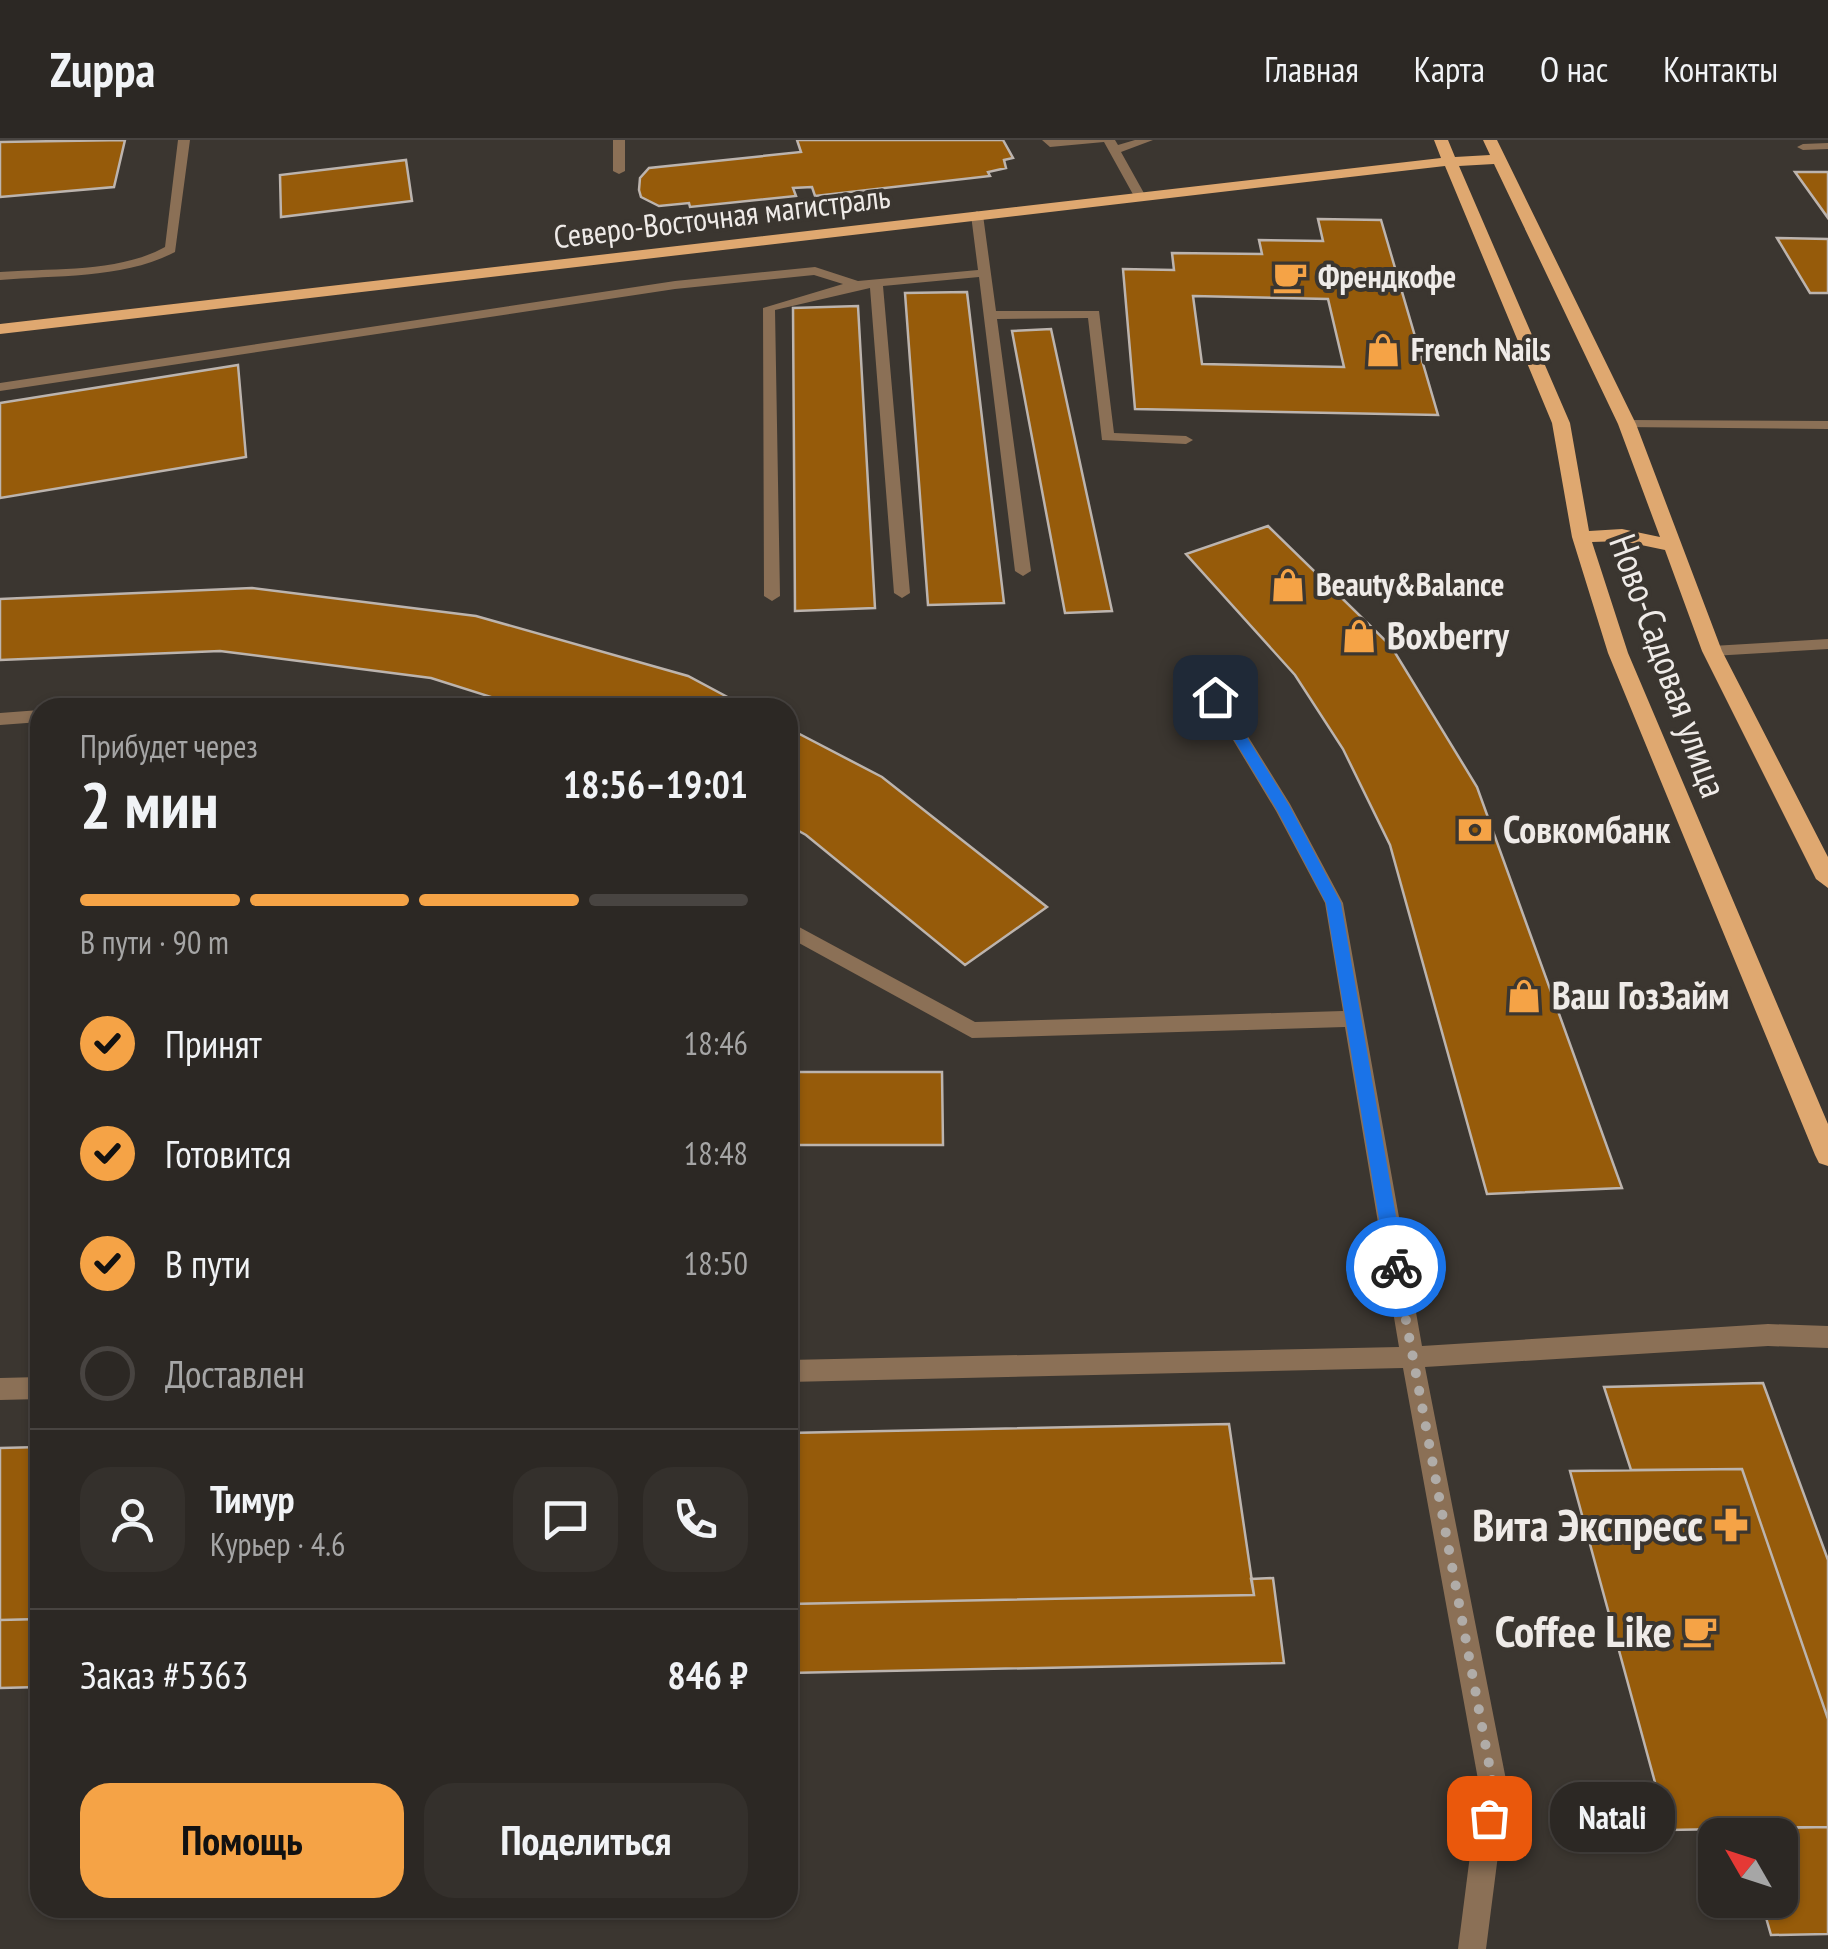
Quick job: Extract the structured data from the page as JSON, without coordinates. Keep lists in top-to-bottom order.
{
  "streets": {
    "main road": ["Северо-Восточная магистраль", "Ново-Садовая улица"]
  },
  "crossings": [
    ["Северо-Восточная магистраль", "Ново-Садовая улица"]
  ],
  "places": {
    "cafe": ["Френдкофе", "Coffee Like"],
    "shop": [
      "French Nails",
      "Beauty&Balance",
      "Boxberry",
      "Ваш ГозЗайм"
    ],
    "bank": ["Совкомбанк"],
    "pharmacy": ["Вита Экспресс"],
    "other": ["Natali"]
  },
  "north": "top left",
  "page": {
    "header": "Zuppa",
    "nav": [
      "Главная",
      "Карта",
      "О нас",
      "Контакты"
    ],
    "heading": ["2 мин", "Прибудет через", "18:56–19:01"],
    "panel": [
      "Тимур",
      "Курьер · 4.6",
      "Заказ #5363",
      "846 ₽"
    ],
    "bar": "В пути · 90 m",
    "list": [
      ["Принят", "18:46"],
      ["Готовится", "18:48"],
      ["В пути", "18:50"],
      "Доставлен"
    ],
    "buttons": ["Помощь", "Поделиться"],
    "bubble": "Natali"
  }
}
